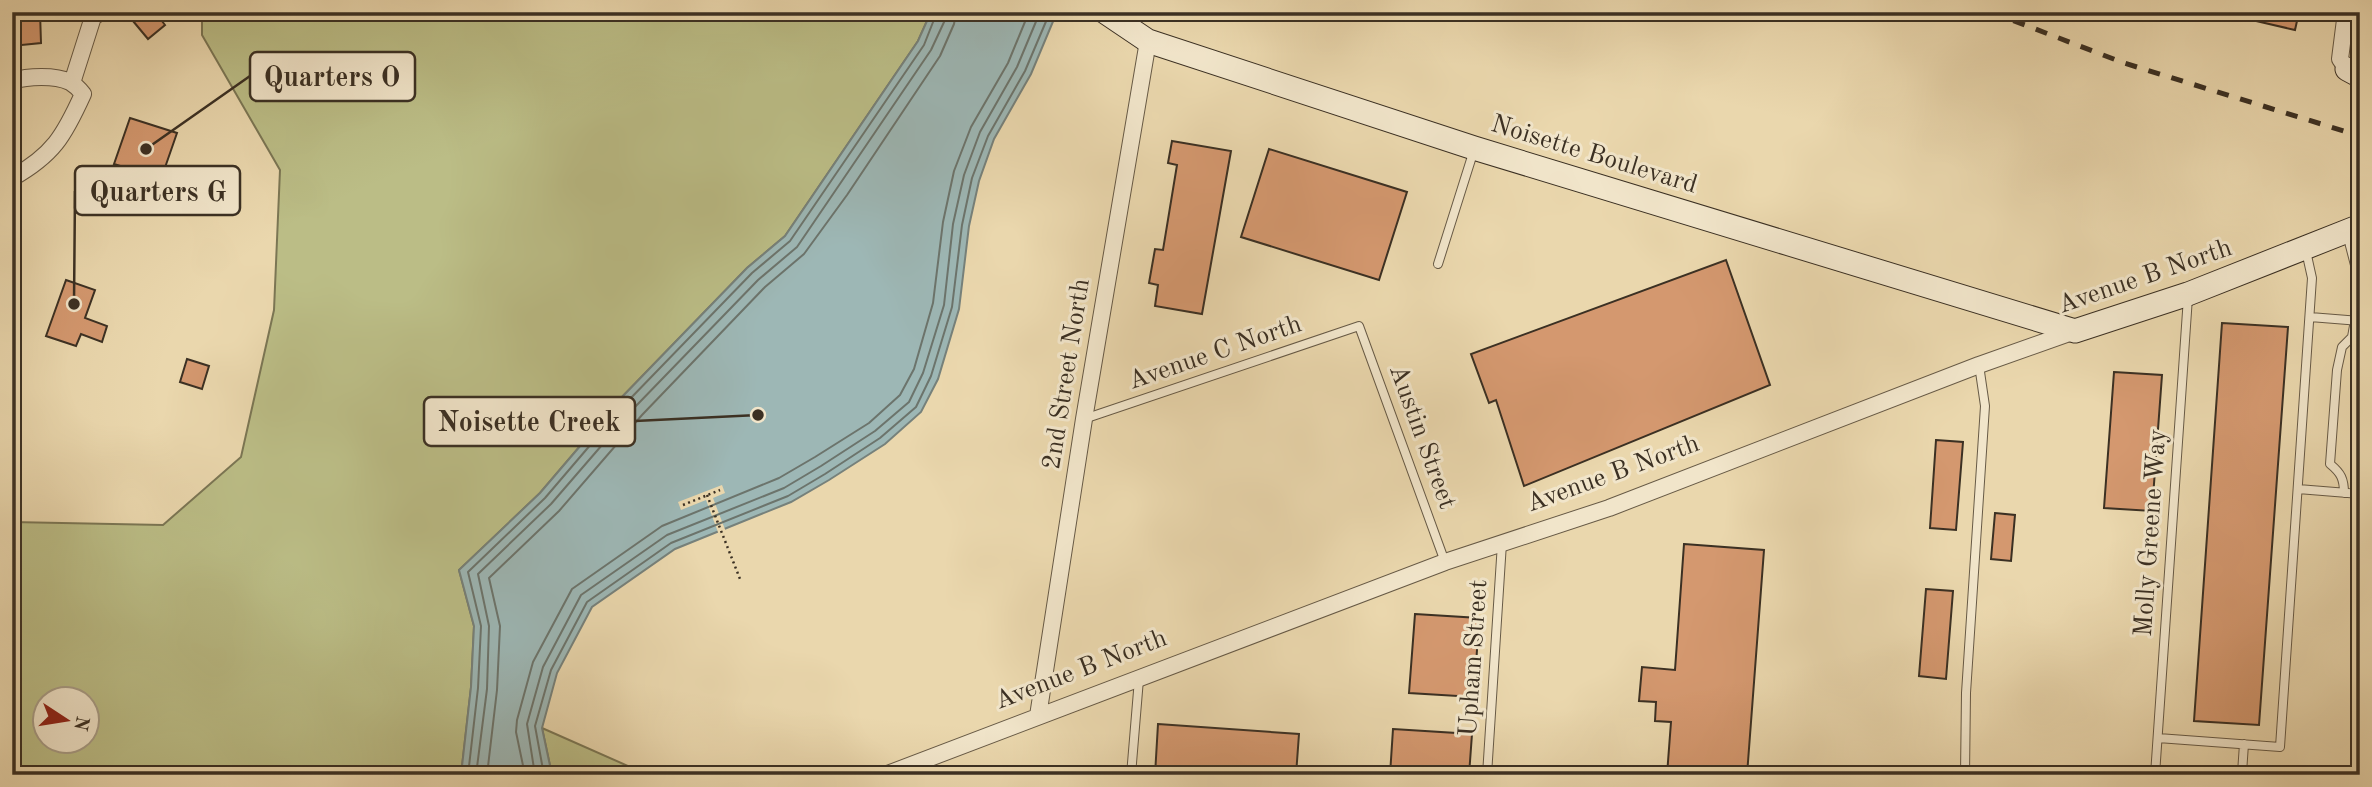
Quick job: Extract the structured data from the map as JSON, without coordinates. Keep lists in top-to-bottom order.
{
  "streets": {
    "street": ["Noisette Boulevard", "Avenue B North", "2nd Street North"],
    "lane": [
      "Avenue C North",
      "Austin Street",
      "Molly Greene Way",
      "Upham Street"
    ]
  },
  "crossings": [
    ["Noisette Boulevard", "Avenue B North"],
    ["Noisette Boulevard", "2nd Street North"],
    ["Avenue B North", "2nd Street North"],
    ["Avenue B North", "Austin Street"],
    ["Avenue B North", "Molly Greene Way"],
    ["Avenue B North", "Upham Street"],
    ["Avenue C North", "2nd Street North"],
    ["Avenue C North", "Austin Street"]
  ],
  "places": ["Quarters O", "Quarters G", "Noisette Creek"],
  "north": "right"
}
